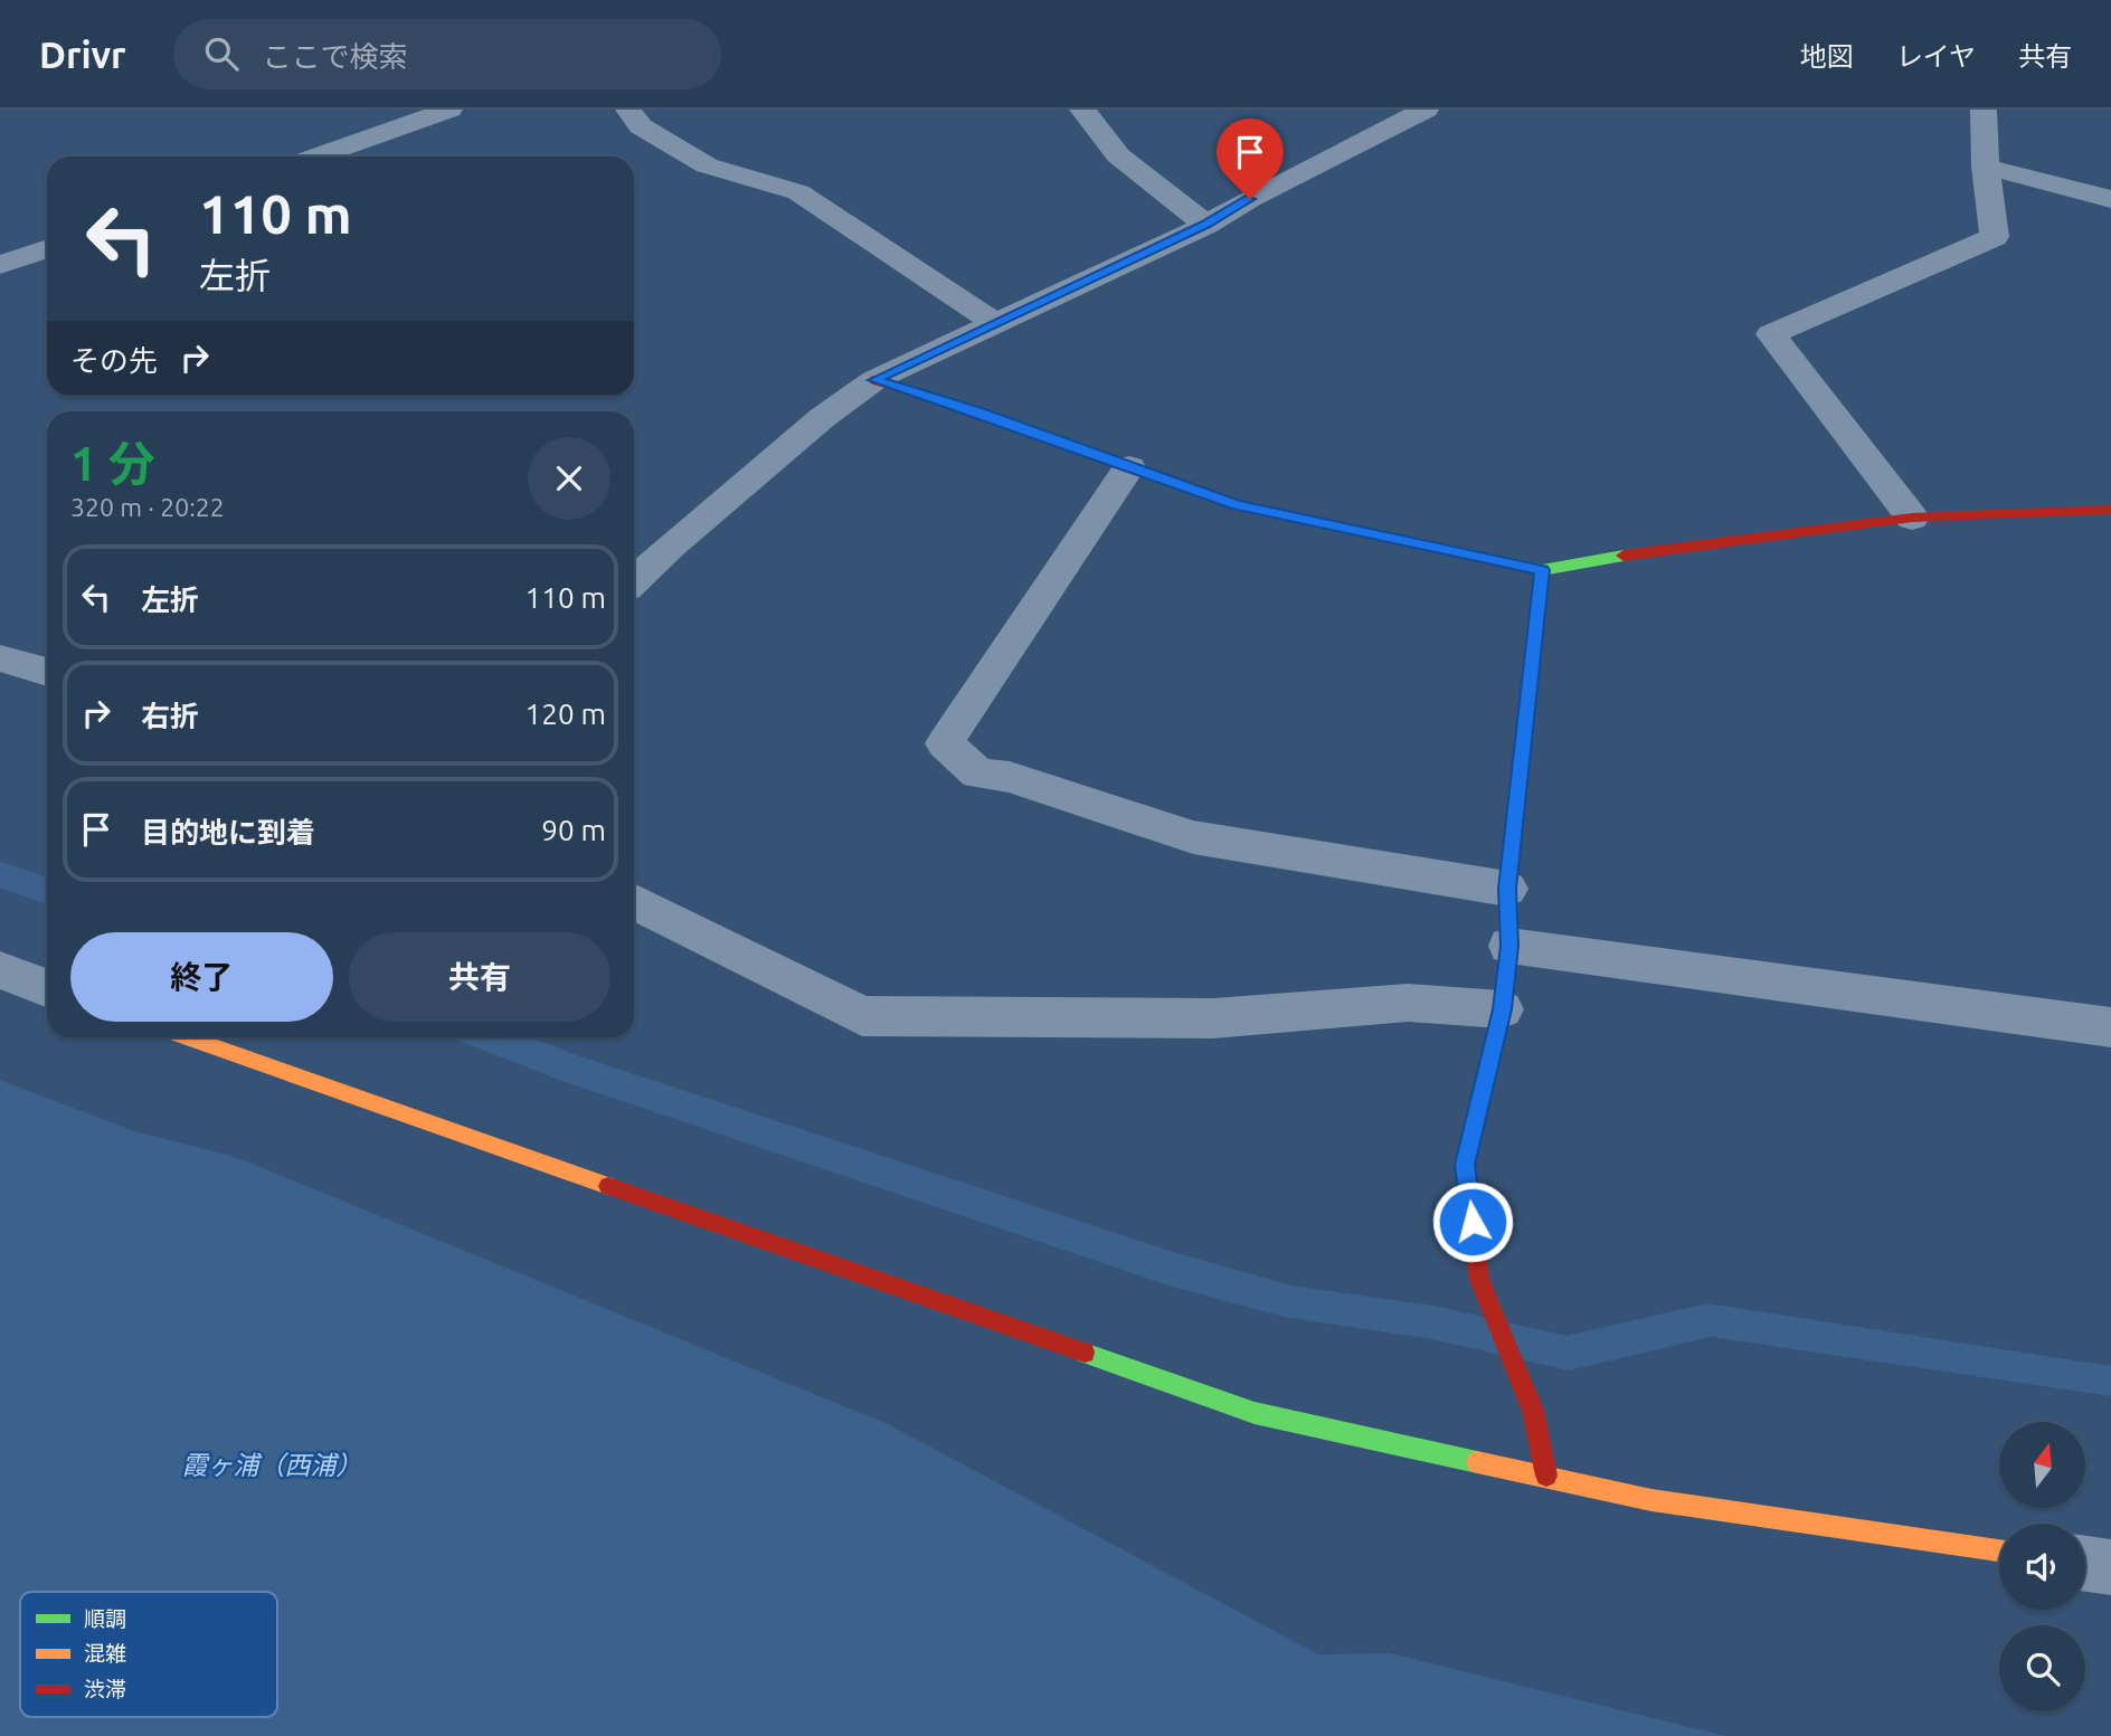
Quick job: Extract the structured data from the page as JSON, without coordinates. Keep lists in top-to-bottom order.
{
  "water": ["霞ヶ浦（西浦）"],
  "legend": ["順調", "混雑", "渋滞"],
  "north": "top",
  "page": {
    "header": "Drivr",
    "search": "ここで検索",
    "nav": ["地図", "レイヤ", "共有"],
    "turn": ["110 m", "左折"],
    "then": "その先",
    "heading": ["1 分", "320 m · 20:22"],
    "list": [
      {
        "name": "左折",
        "value": "110 m"
      },
      {
        "name": "右折",
        "value": "120 m"
      },
      {
        "name": "目的地に到着",
        "value": "90 m"
      }
    ],
    "buttons": ["終了", "共有"]
  }
}
